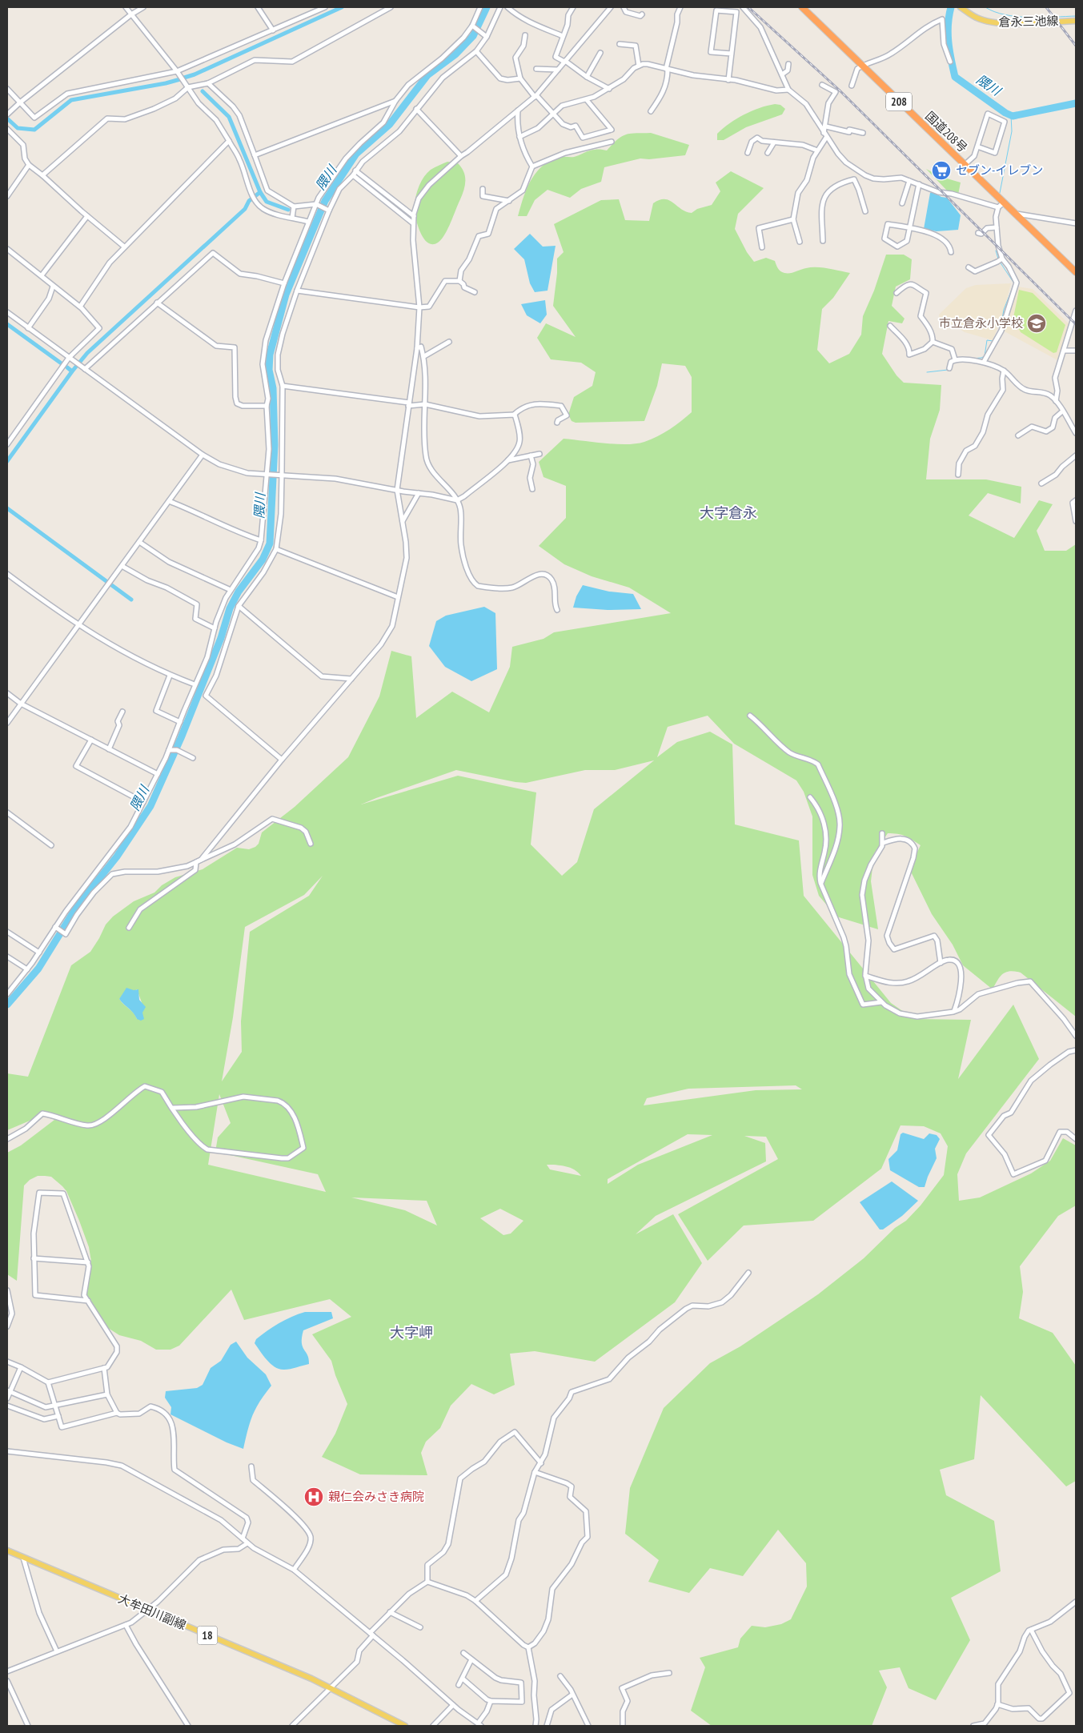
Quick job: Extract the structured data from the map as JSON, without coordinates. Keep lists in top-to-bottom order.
{
  "streets": {
    "highway": ["208", "国道208号"],
    "main road": ["倉永三池線", "大牟田川副線", "18"]
  },
  "districts": ["大字倉永", "大字岬"],
  "water": ["隈川"],
  "places": {
    "supermarket": ["セブン-イレブン"],
    "school or university": ["市立倉永小学校"],
    "hospital": ["親仁会みさき病院"]
  }
}
